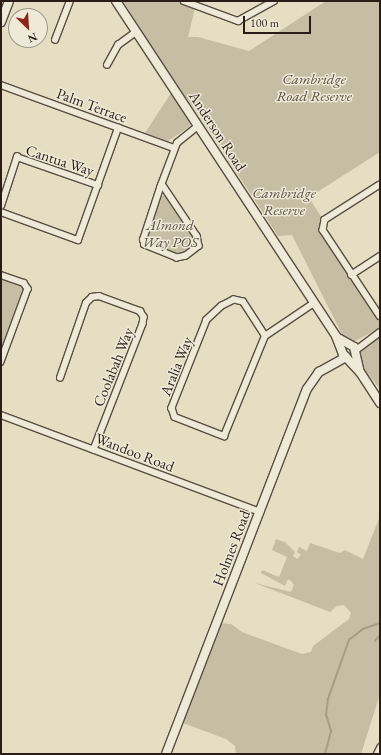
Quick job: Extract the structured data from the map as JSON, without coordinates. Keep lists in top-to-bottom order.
{
  "streets": {
    "street": [
      "Palm Terrace",
      "Anderson Road",
      "Cantua Way",
      "Aralia Way",
      "Coolabah Way",
      "Wandoo Road",
      "Holmes Road"
    ]
  },
  "crossings": [
    ["Palm Terrace", "Cantua Way"],
    ["Anderson Road", "Holmes Road"],
    ["Coolabah Way", "Wandoo Road"],
    ["Wandoo Road", "Holmes Road"]
  ],
  "parks": ["Cambridge Road Reserve", "Cambridge Reserve", "Almond Way POS"],
  "scale_bar": "100 m",
  "north": "bottom right"
}
